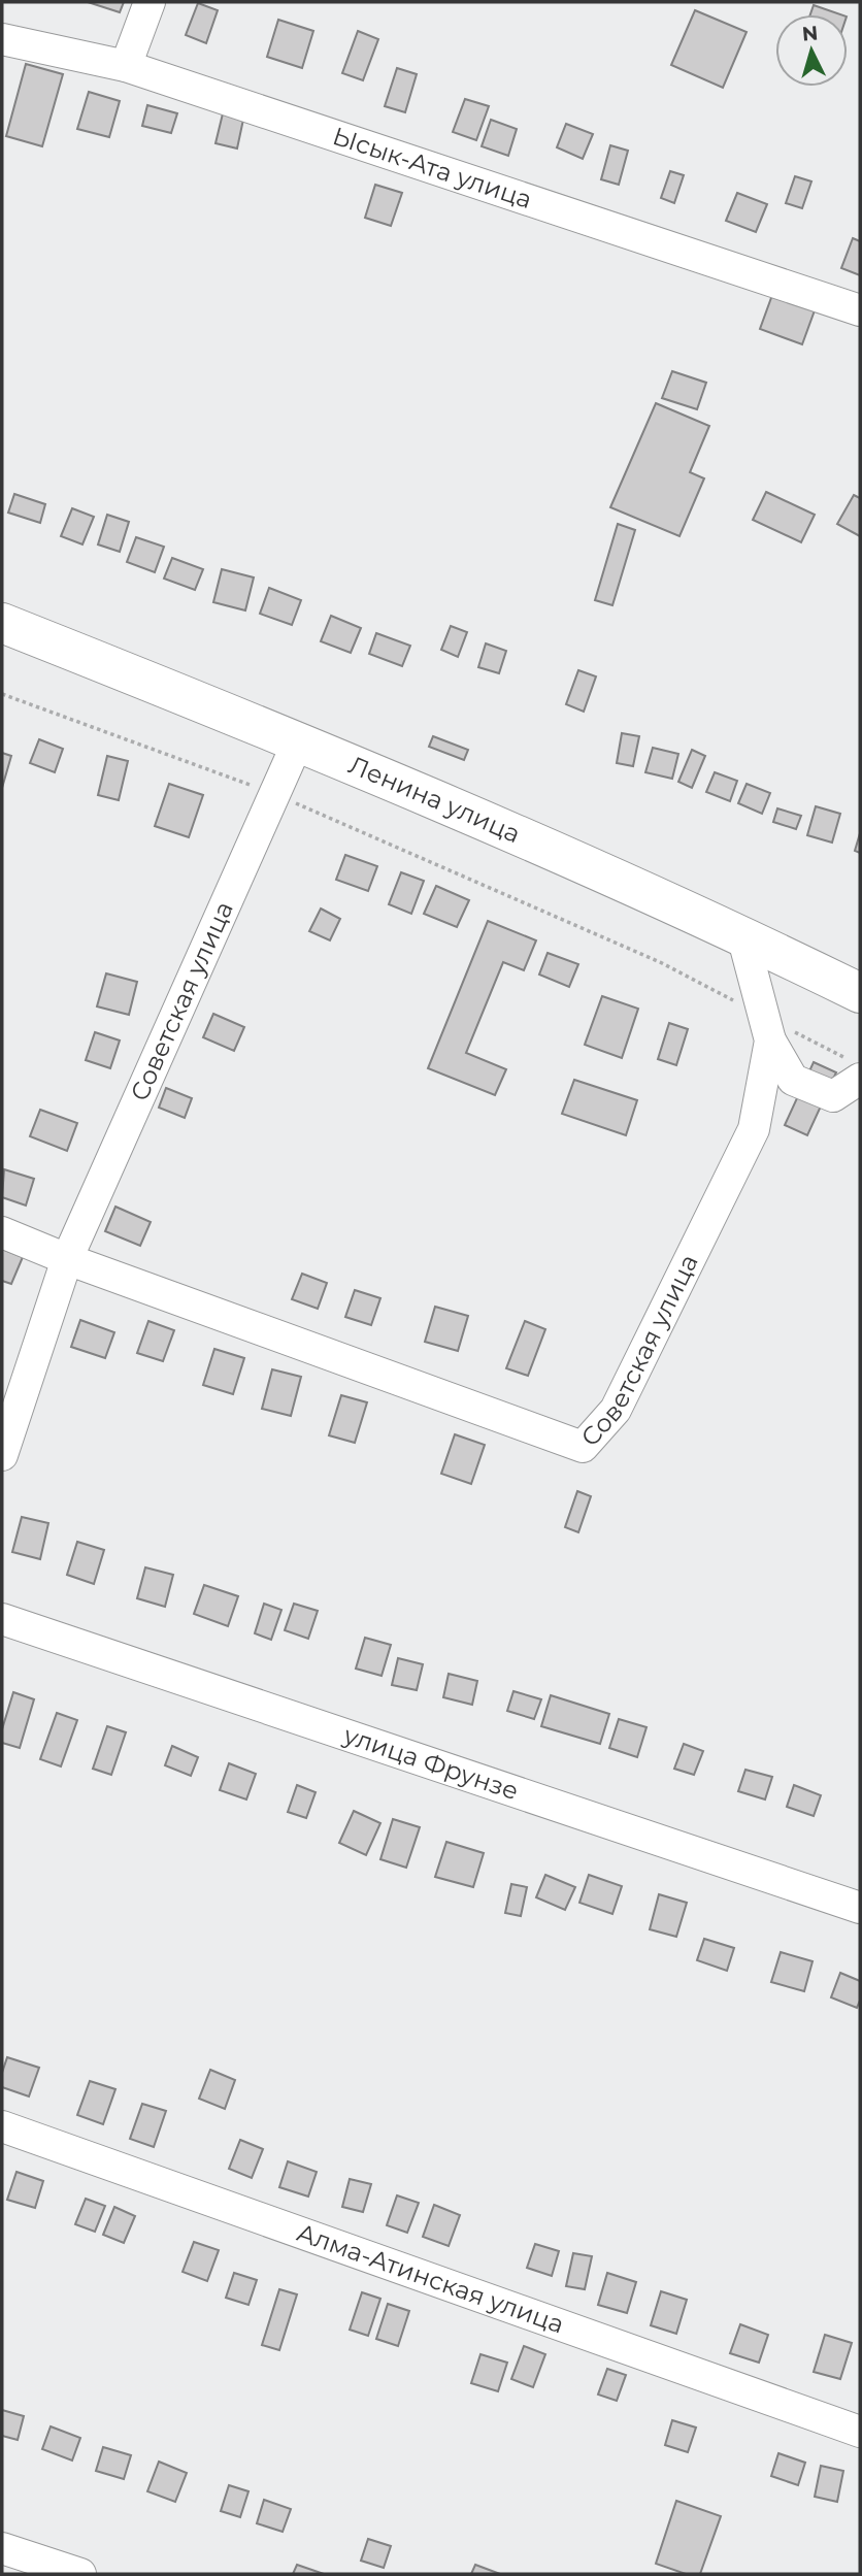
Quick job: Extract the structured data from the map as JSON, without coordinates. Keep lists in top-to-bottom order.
{
  "streets": {
    "main road": ["Ленина улица"],
    "street": [
      "Ысык-Ата улица",
      "Советская улица",
      "улица Фрунзе",
      "Алма-Атинская улица"
    ]
  },
  "crossings": [
    ["Ленина улица", "Советская улица"]
  ],
  "north": "top"
}
